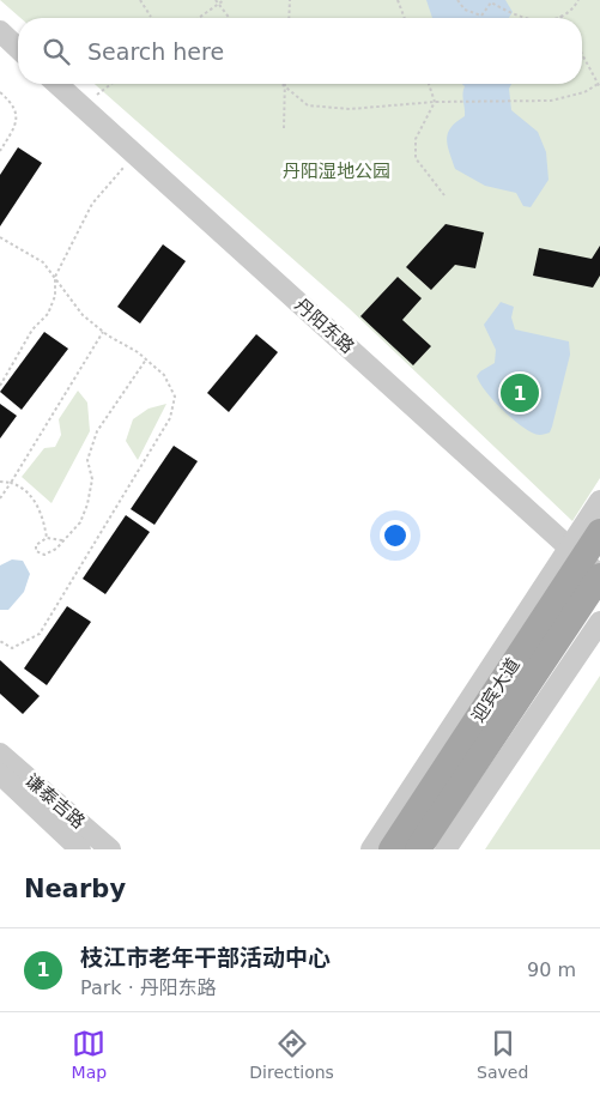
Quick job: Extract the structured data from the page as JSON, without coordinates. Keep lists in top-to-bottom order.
{
  "streets": {
    "main road": ["迎宾大道"],
    "street": ["丹阳东路", "谦泰吉路"]
  },
  "crossings": [
    ["丹阳东路", "迎宾大道"]
  ],
  "parks": ["丹阳湿地公园"],
  "page": {
    "search": "Search here",
    "pins": "1",
    "heading": "Nearby",
    "list": [
      {
        "mark": "1",
        "name": "枝江市老年干部活动中心",
        "note": "Park · 丹阳东路",
        "value": "90 m"
      }
    ],
    "nav": ["Map", "Directions", "Saved"]
  }
}
